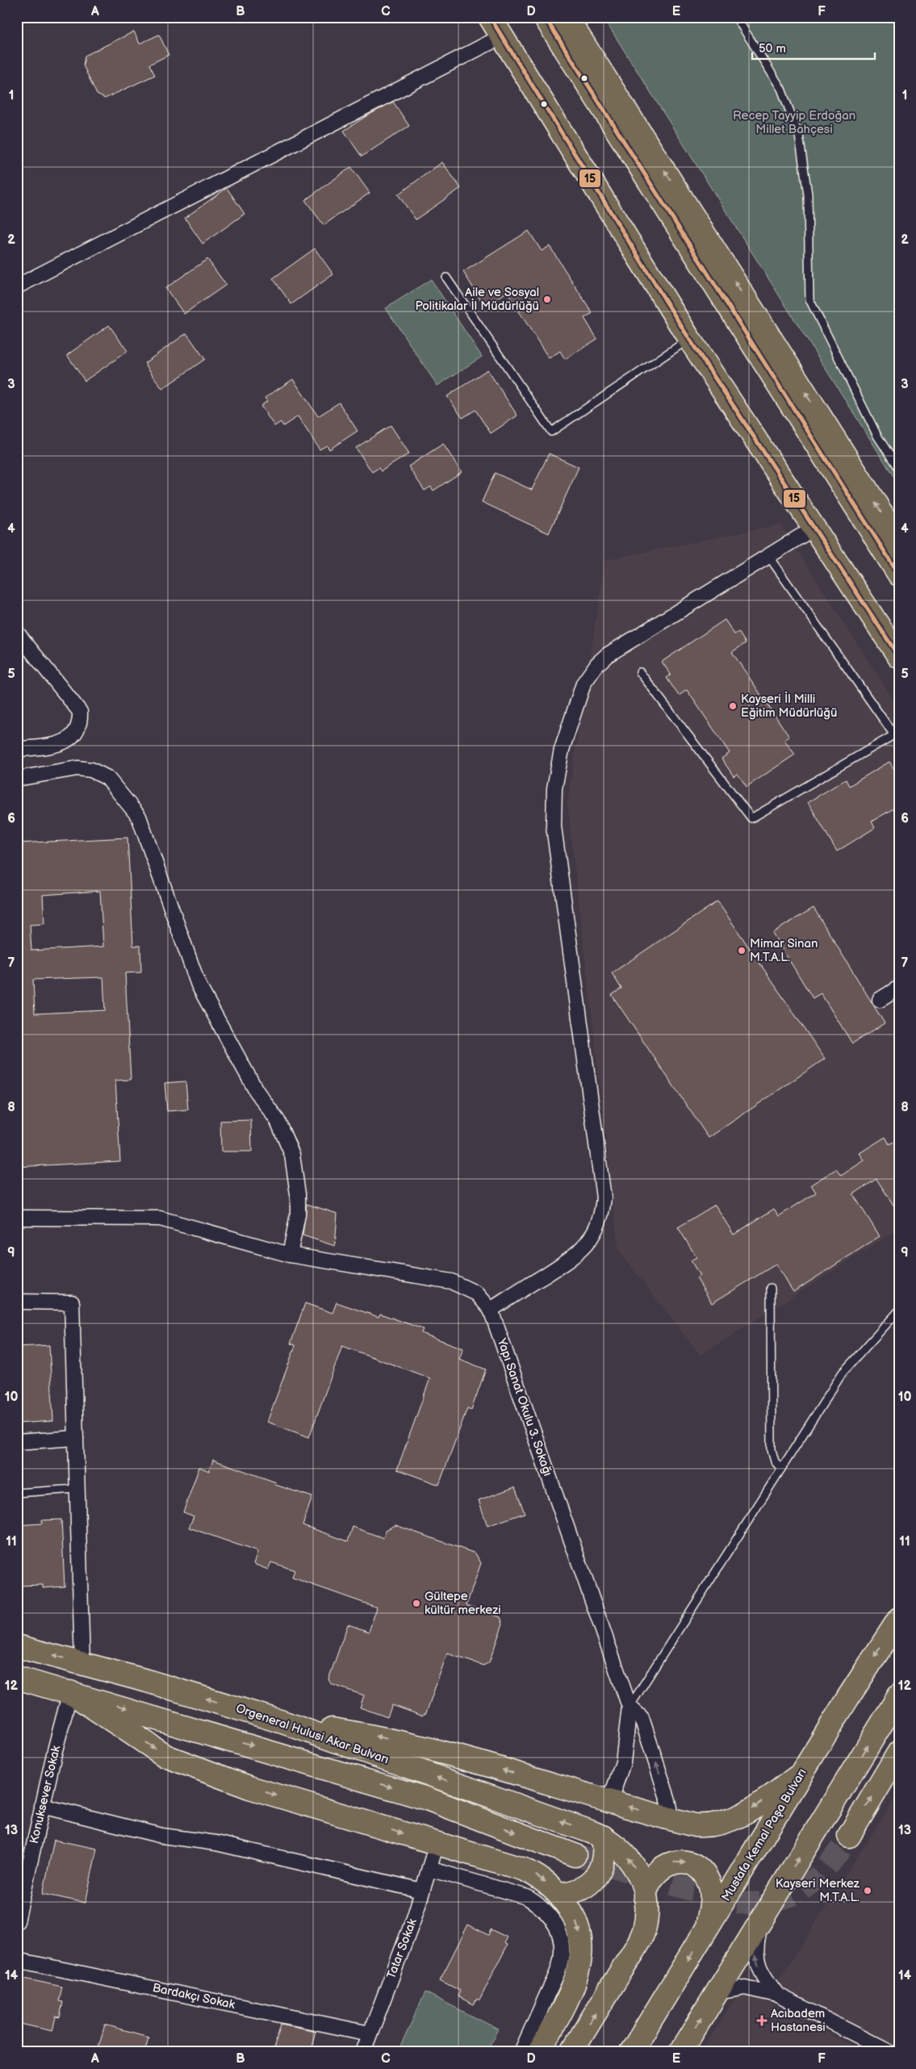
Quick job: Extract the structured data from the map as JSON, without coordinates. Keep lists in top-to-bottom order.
{
  "streets": {
    "main road": ["Orgeneral Hulusi Akar Bulvarı", "Mustafa Kemal Paşa Bulvarı"],
    "street": [
      "Yapı Sanat Okulu 3. Sokağı",
      "Konuksever Sokak",
      "Tatar Sokak",
      "Bardakçı Sokak"
    ]
  },
  "crossings": [
    ["Orgeneral Hulusi Akar Bulvarı", "Konuksever Sokak"],
    ["Tatar Sokak", "Bardakçı Sokak"]
  ],
  "parks": ["Recep Tayyip Erdoğan Millet Bahçesi"],
  "places": {
    "other": [
      "Aile ve Sosyal Politikalar İl Müdürlüğü",
      "Kayseri İl Milli Eğitim Müdürlüğü",
      "Mimar Sinan M.T.A.L.",
      "Gültepe kültür merkezi",
      "Kayseri Merkez M.T.A.L."
    ],
    "health": ["Acıbadem Hastanesi"]
  },
  "lines": ["transit line 15"],
  "scale_bar": "50 m",
  "grid": {
    "columns": [
      "A",
      "B",
      "C",
      "D",
      "E",
      "F"
    ],
    "rows": [
      "1",
      "2",
      "3",
      "4",
      "5",
      "6",
      "7",
      "8",
      "9",
      "10",
      "11",
      "12",
      "13",
      "14"
    ]
  }
}
